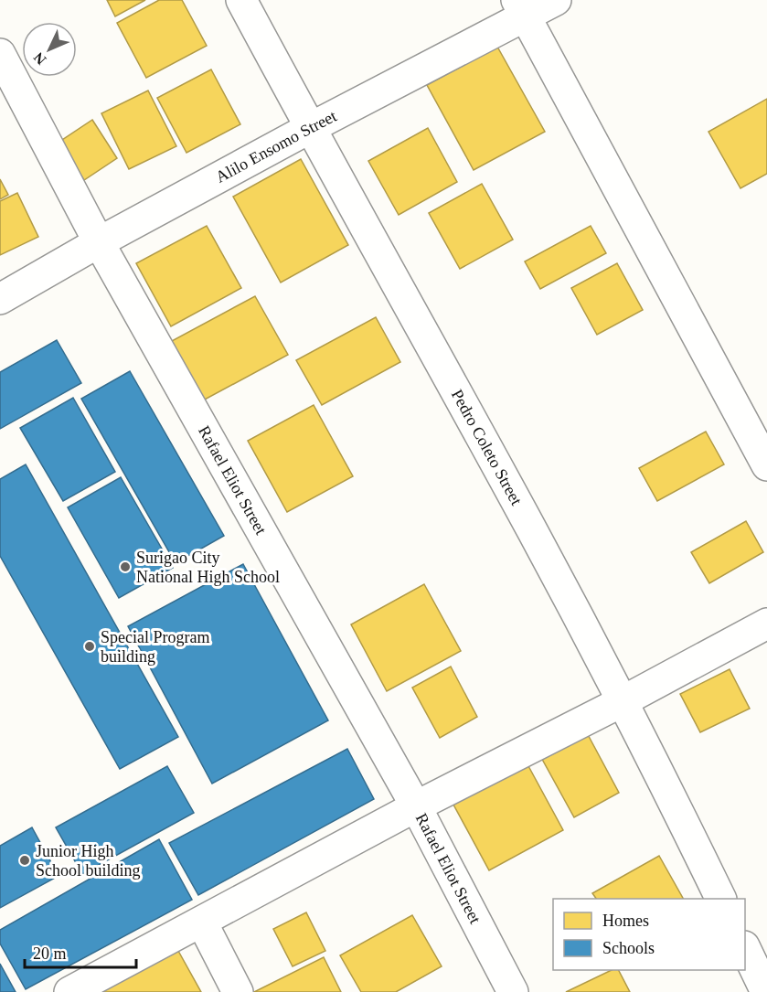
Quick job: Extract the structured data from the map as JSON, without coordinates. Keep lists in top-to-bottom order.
{
  "streets": {
    "street": ["Alilo Ensomo Street", "Pedro Coleto Street", "Rafael Eliot Street"]
  },
  "crossings": [
    ["Alilo Ensomo Street", "Pedro Coleto Street"],
    ["Alilo Ensomo Street", "Rafael Eliot Street"]
  ],
  "places": ["Surigao City National High School", "Special Program building", "Junior High School building"],
  "legend": ["Homes", "Schools"],
  "scale_bar": "20 m",
  "north": "bottom left"
}
